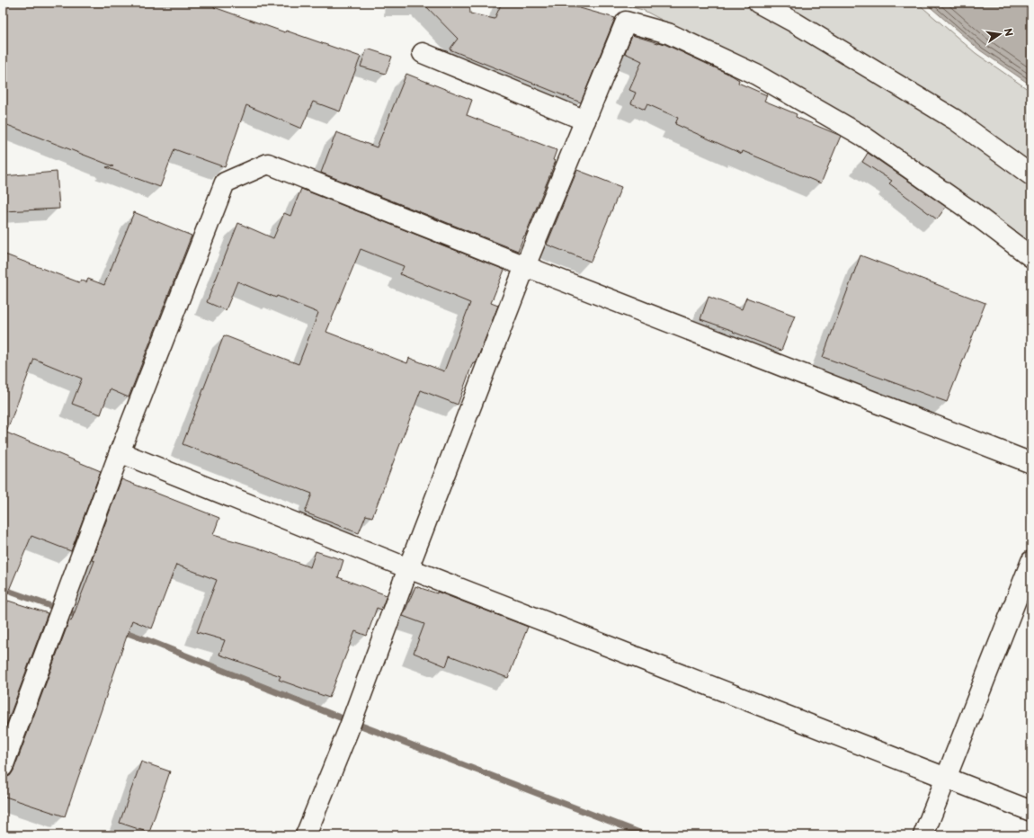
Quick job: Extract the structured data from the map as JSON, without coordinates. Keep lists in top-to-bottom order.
{
  "north": "right"
}
